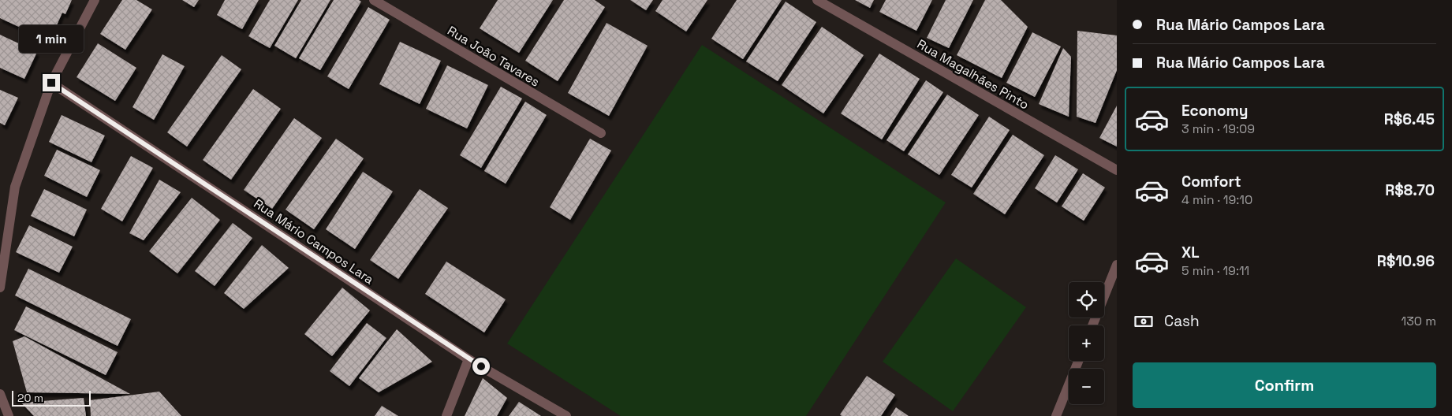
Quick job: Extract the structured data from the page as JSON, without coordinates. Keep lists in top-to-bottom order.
{
  "streets": {
    "street": ["Rua João Tavares", "Rua Magalhães Pinto", "Rua Mário Campos Lara"]
  },
  "scale_bar": "20 m",
  "page": {
    "banner": ["Rua Mário Campos Lara", "Rua Mário Campos Lara"],
    "bubble": "1 min",
    "list": [
      {
        "name": "Economy",
        "note": "3 min · 19:09",
        "value": "R$6.45"
      },
      {
        "name": "Comfort",
        "note": "4 min · 19:10",
        "value": "R$8.70"
      },
      {
        "name": "XL",
        "note": "5 min · 19:11",
        "value": "R$10.96"
      }
    ],
    "map_buttons": ["+", "−"],
    "pay": ["Cash", "130 m"],
    "buttons": "Confirm",
    "scale": "20 m"
  }
}
